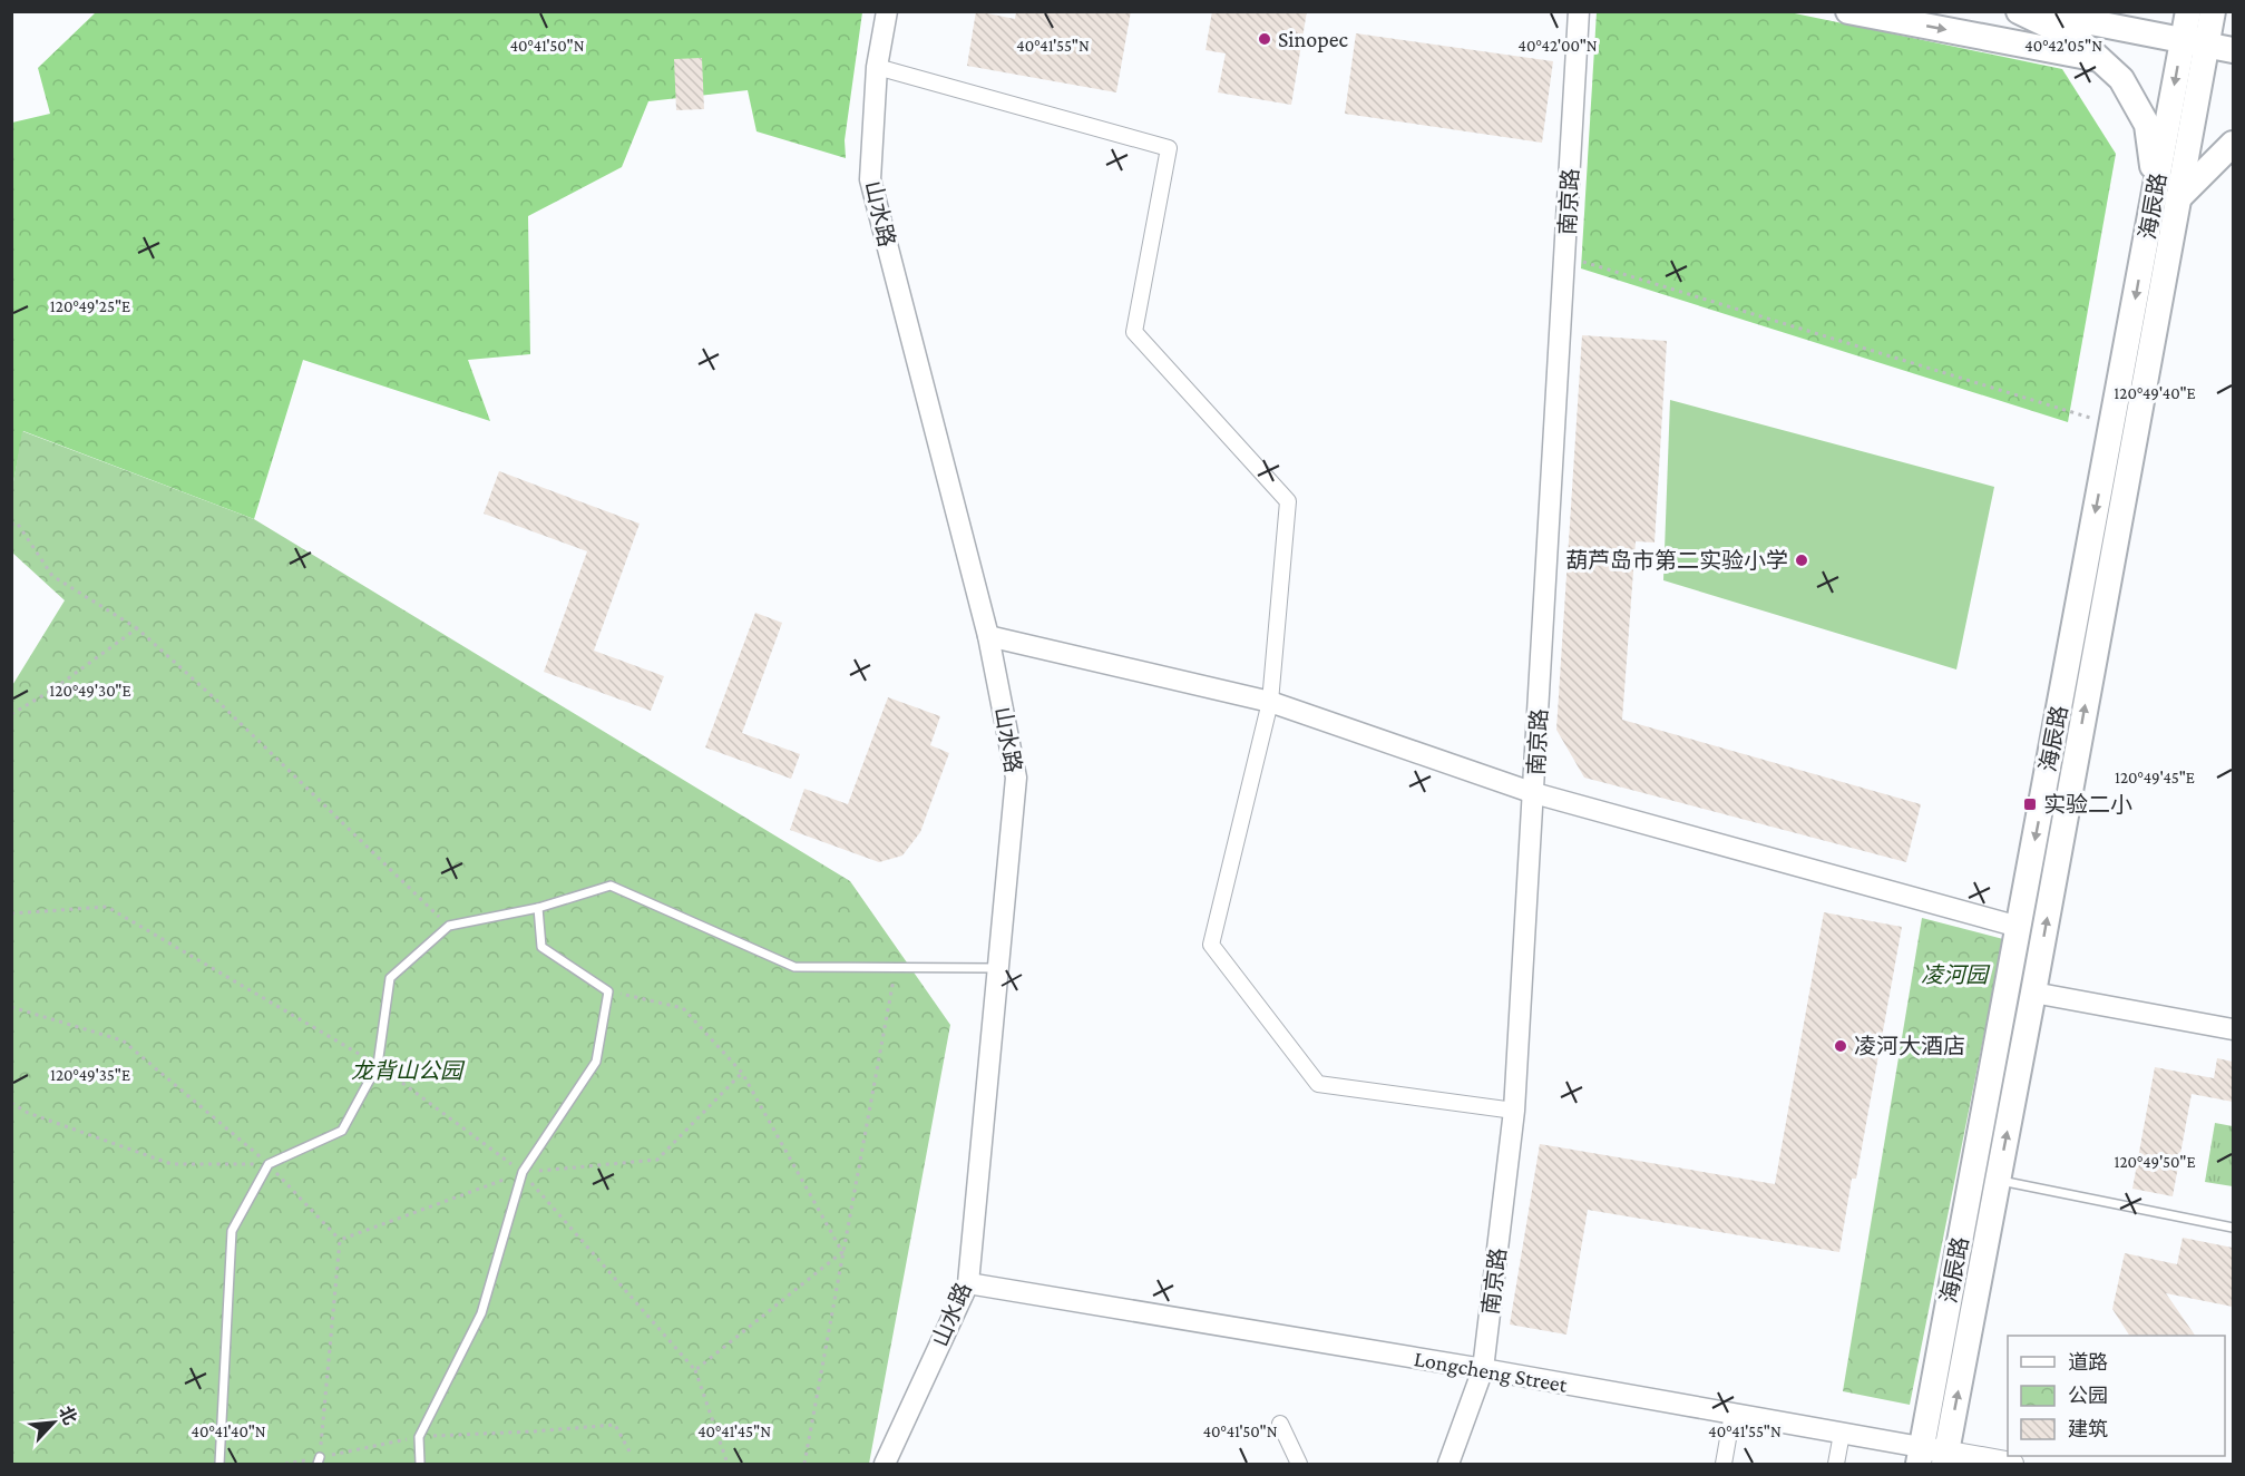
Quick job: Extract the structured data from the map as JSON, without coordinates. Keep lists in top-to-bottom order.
{
  "streets": {
    "main road": ["海辰路", "Longcheng Street"],
    "street": ["南京路", "山水路"]
  },
  "crossings": [
    ["南京路", "Longcheng Street"],
    ["海辰路", "Longcheng Street"],
    ["山水路", "Longcheng Street"]
  ],
  "parks": ["凌河园", "龙背山公园"],
  "places": {
    "other": ["Sinopec", "葫芦岛市第二实验小学", "凌河大酒店"],
    "transit": ["实验二小"]
  },
  "legend": ["道路", "公园", "建筑"],
  "north": "top right",
  "coordinates": [
    "40°42'05\"N",
    "40°41'50\"N",
    "40°41'55\"N",
    "40°42'00\"N",
    "120°49'25\"E",
    "120°49'40\"E",
    "120°49'30\"E",
    "120°49'45\"E",
    "120°49'35\"E",
    "120°49'50\"E",
    "40°41'40\"N",
    "40°41'45\"N"
  ]
}
